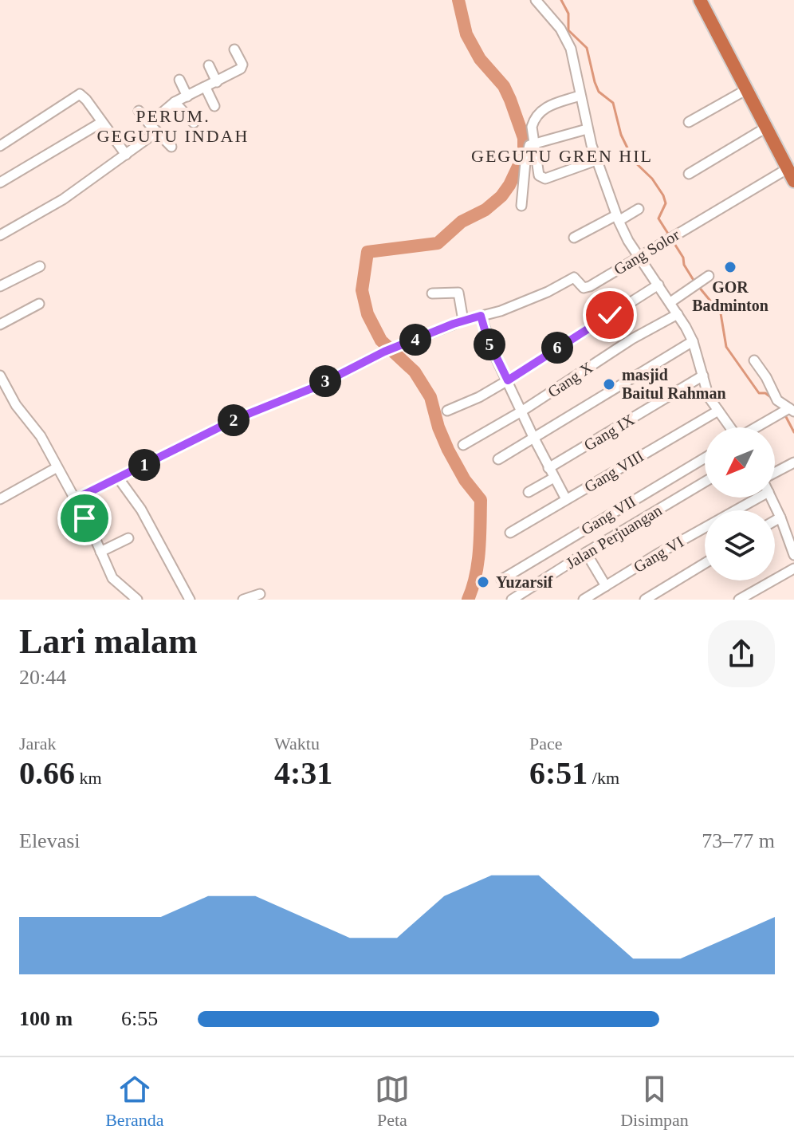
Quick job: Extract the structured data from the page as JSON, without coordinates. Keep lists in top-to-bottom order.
{
  "streets": {
    "street": [
      "Gang Solor",
      "Gang X",
      "Gang IX",
      "Gang VIII",
      "Gang VII",
      "Jalan Perjuangan",
      "Gang VI"
    ]
  },
  "districts": ["PERUM. GEGUTU INDAH", "GEGUTU GREN HIL"],
  "places": ["GOR Badminton", "masjid Baitul Rahman", "Yuzarsif"],
  "north": "bottom left",
  "page": {
    "pins": [
      "4",
      "5",
      "6",
      "3",
      "2",
      "1"
    ],
    "heading": ["Lari malam", "20:44"],
    "stats": [
      ["Jarak", "0.66 km"],
      ["Waktu", "4:31"],
      ["Pace", "6:51 /km"]
    ],
    "chart": ["Elevasi", "73–77 m"],
    "list": [
      {
        "name": "100 m",
        "note": "6:55"
      }
    ],
    "tabs": ["Beranda", "Peta", "Disimpan"]
  }
}
